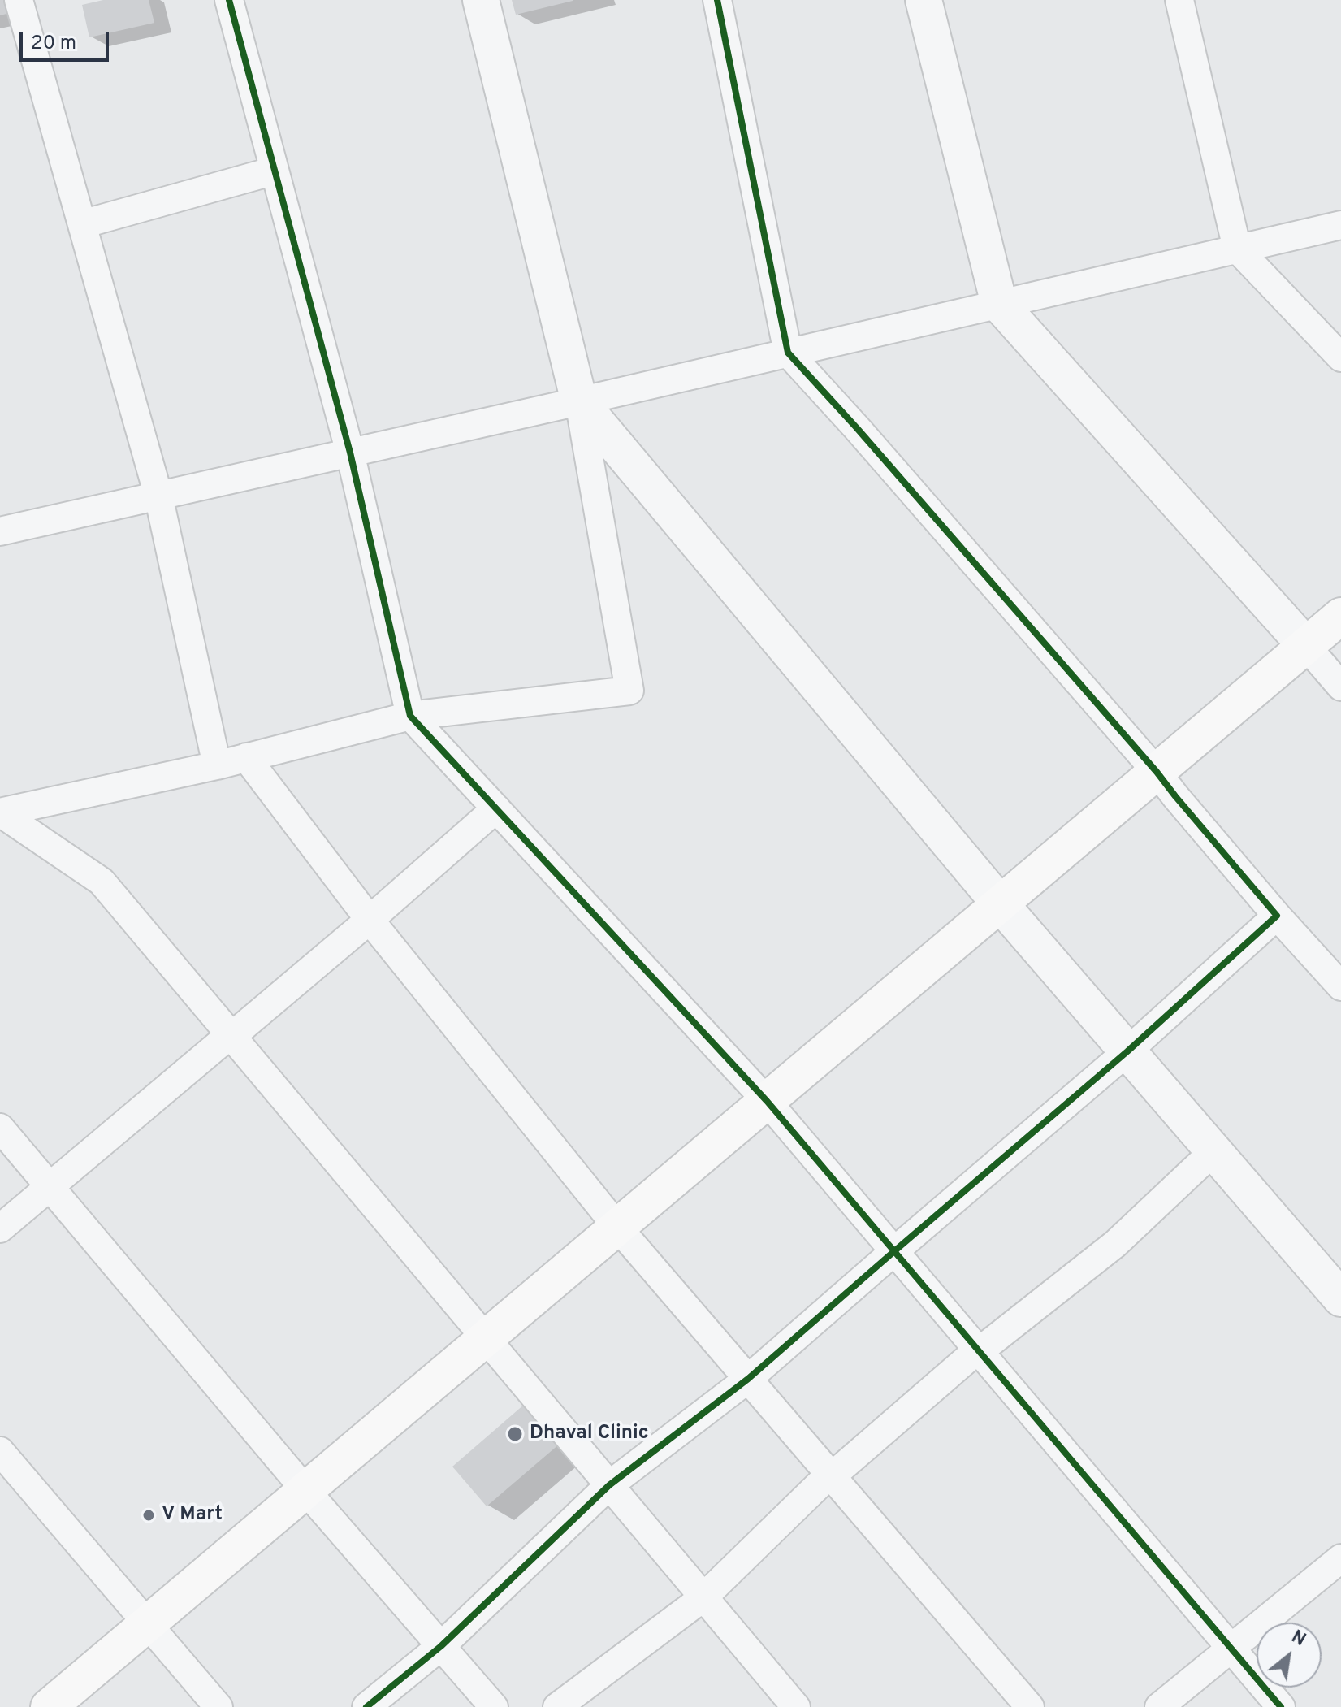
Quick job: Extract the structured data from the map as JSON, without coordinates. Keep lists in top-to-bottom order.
{
  "places": ["Dhaval Clinic", "V Mart"],
  "scale_bar": "20 m",
  "north": "top right"
}
